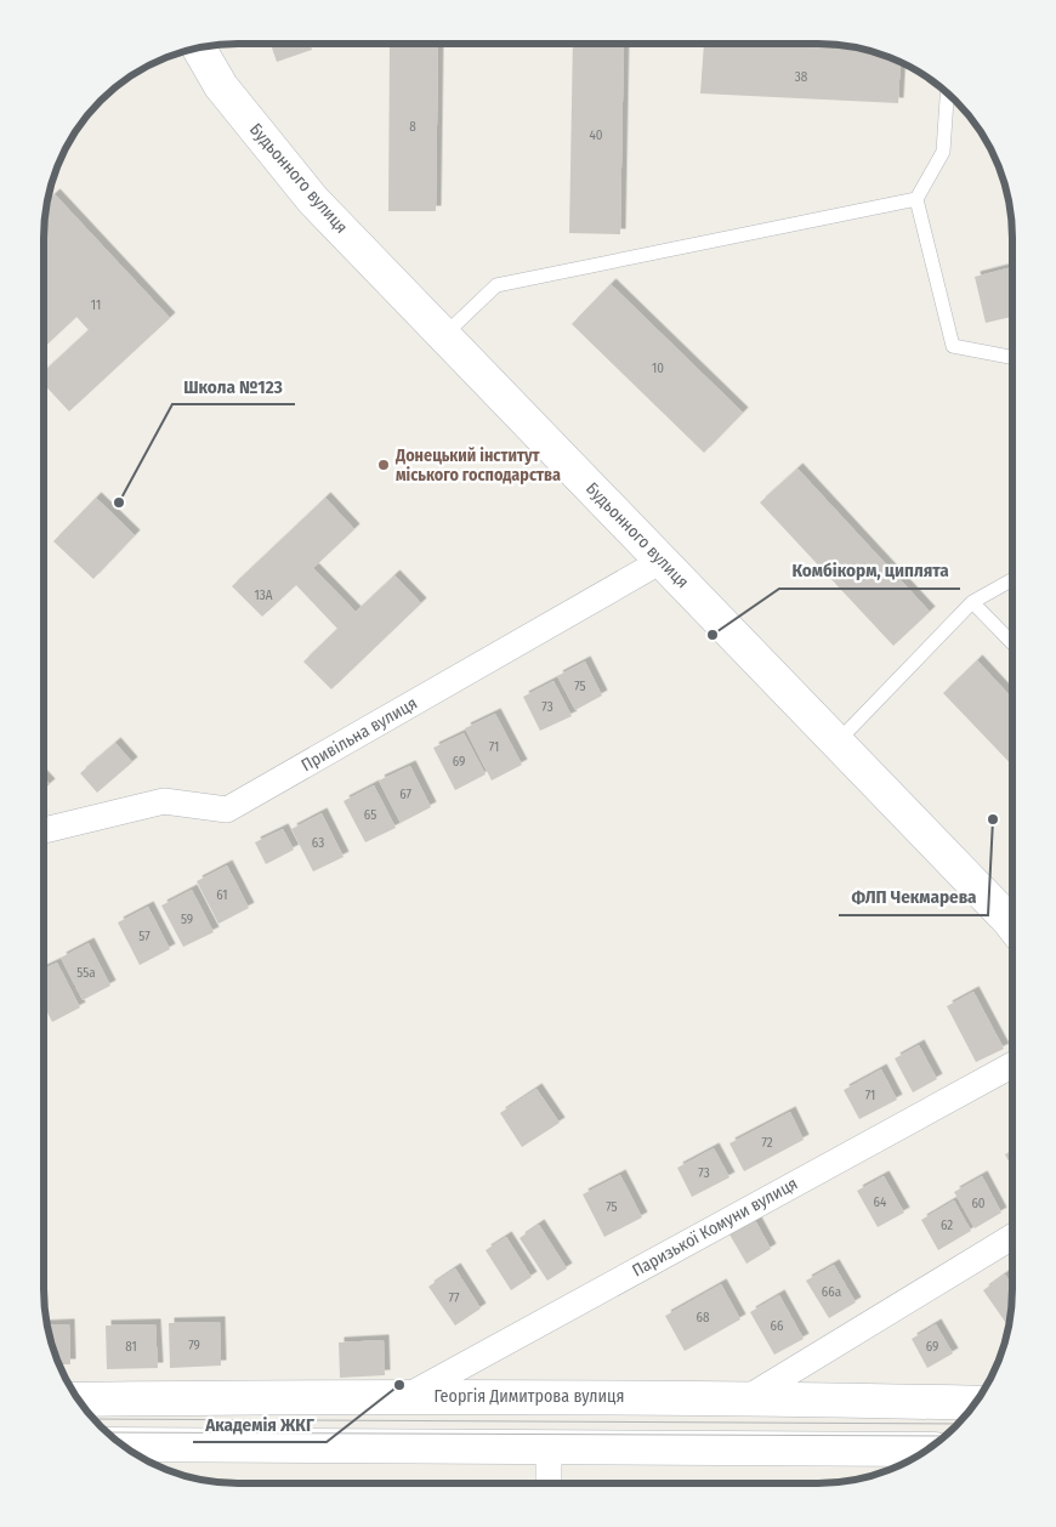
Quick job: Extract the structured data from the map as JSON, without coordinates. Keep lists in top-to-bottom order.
{
  "streets": {
    "street": [
      "Будьонного вулиця",
      "Привільна вулиця",
      "Паризької Комуни вулиця",
      "Георгія Димитрова вулиця"
    ]
  },
  "crossings": [
    ["Будьонного вулиця", "Привільна вулиця"],
    ["Паризької Комуни вулиця", "Георгія Димитрова вулиця"]
  ],
  "places": [
    "Донецький інститут міського господарства",
    "Школа №123",
    "Комбікорм, циплята",
    "ФЛП Чекмарева",
    "Академія ЖКГ"
  ],
  "house_numbers": [
    "38",
    "8",
    "40",
    "11",
    "10",
    "13А",
    "75",
    "73",
    "71",
    "69",
    "67",
    "65",
    "63",
    "61",
    "59",
    "57",
    "55а",
    "71",
    "72",
    "73",
    "64",
    "60",
    "75",
    "62",
    "66а",
    "77",
    "68",
    "66",
    "79",
    "81",
    "69"
  ]
}
